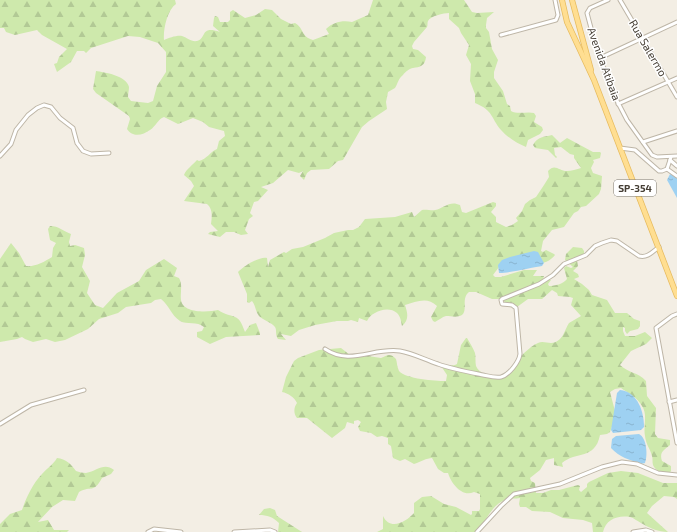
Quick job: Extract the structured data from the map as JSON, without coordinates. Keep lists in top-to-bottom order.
{
  "streets": {
    "main road": ["SP-354"],
    "street": ["Rua Salermo", "Avenida Atibaia"]
  }
}
